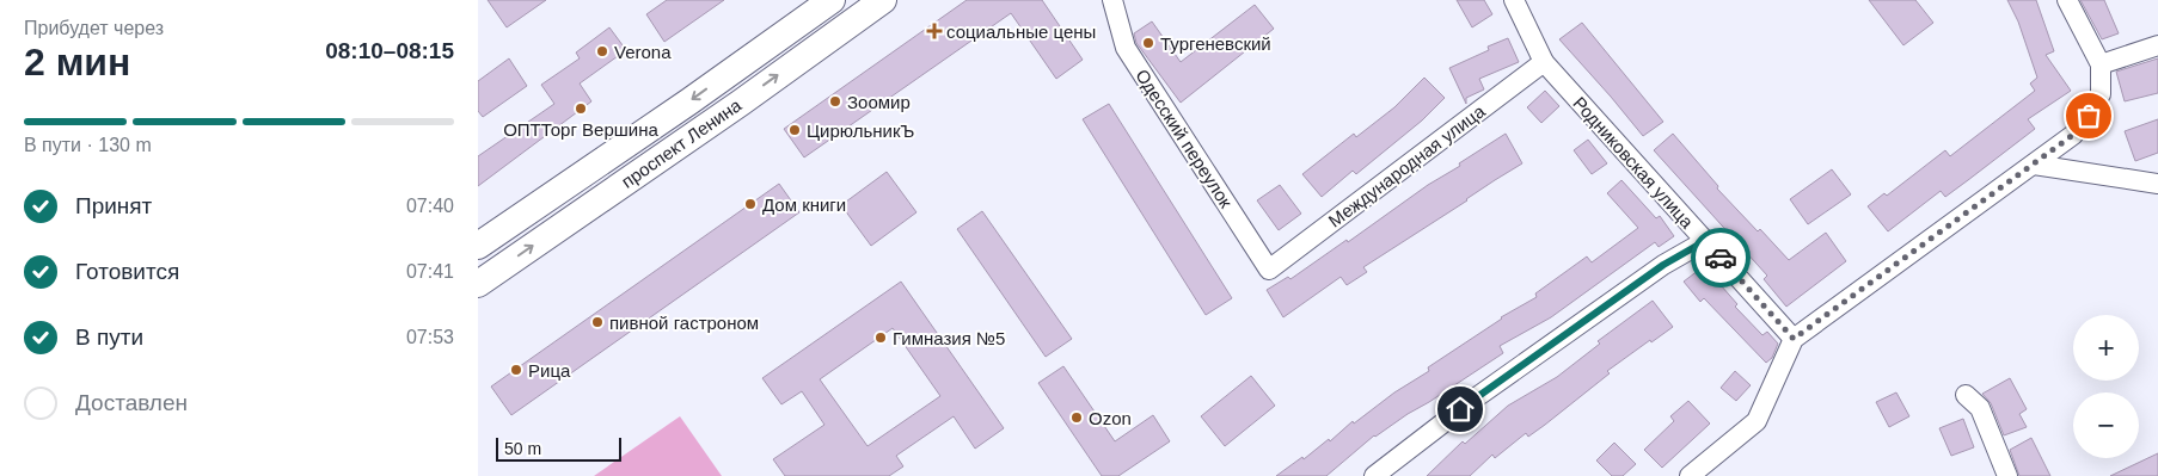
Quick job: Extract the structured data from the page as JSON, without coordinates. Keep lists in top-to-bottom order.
{
  "streets": {
    "main road": ["проспект Ленина"],
    "street": ["Одесский переулок", "Родниковская улица", "Международная улица"]
  },
  "crossings": [
    ["Одесский переулок", "Международная улица"],
    ["Родниковская улица", "Международная улица"]
  ],
  "places": {
    "health": ["социальные цены"],
    "other": [
      "Тургеневский",
      "Verona",
      "Зоомир",
      "ОПТТорг Вершина",
      "ЦирюльникЪ",
      "Дом книги",
      "пивной гастроном",
      "Гимназия №5",
      "Рица",
      "Ozon"
    ]
  },
  "scale_bar": "50 m",
  "page": {
    "heading": ["2 мин", "Прибудет через", "08:10–08:15"],
    "bar": "В пути · 130 m",
    "list": [
      ["Принят", "07:40"],
      ["Готовится", "07:41"],
      ["В пути", "07:53"],
      "Доставлен"
    ],
    "map_buttons": ["+", "−"],
    "scale": "50 m"
  }
}
